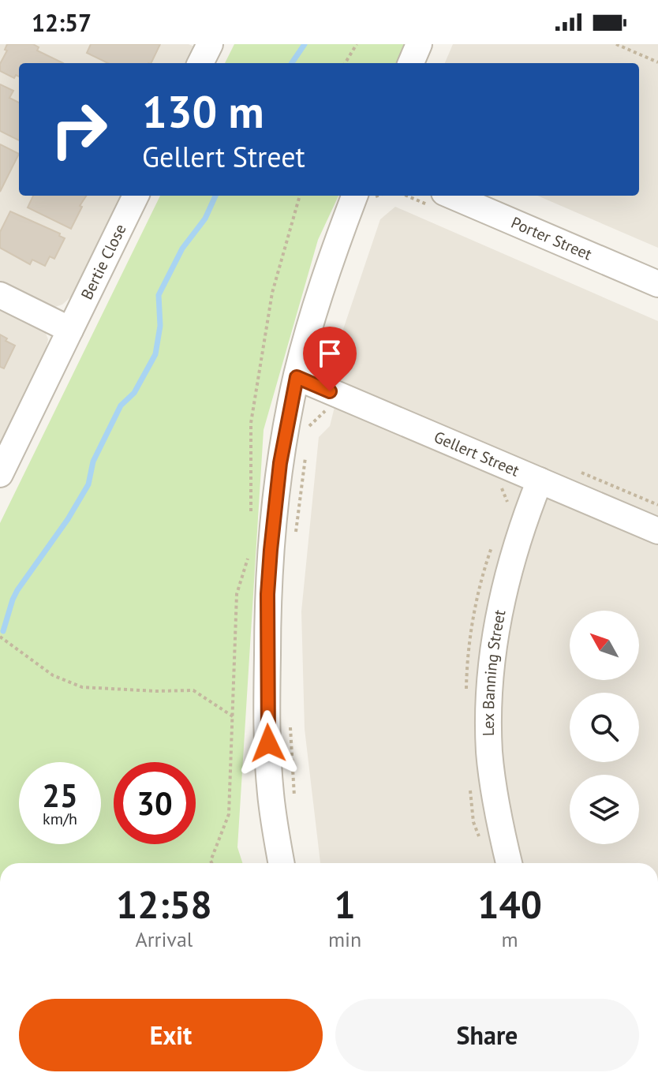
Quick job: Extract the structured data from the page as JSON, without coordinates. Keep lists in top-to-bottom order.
{
  "streets": {
    "street": [
      "Porter Street",
      "Bertie Close",
      "Gellert Street",
      "Lex Banning Street"
    ]
  },
  "crossings": [
    ["Gellert Street", "Lex Banning Street"]
  ],
  "north": "top left",
  "page": {
    "status": "12:57",
    "turn": ["130 m", "Gellert Street"],
    "speed": "25 km/h",
    "limit": "30",
    "eta": [
      "12:58",
      "Arrival",
      "1",
      "min",
      "140",
      "m"
    ],
    "buttons": ["Exit", "Share"]
  }
}
